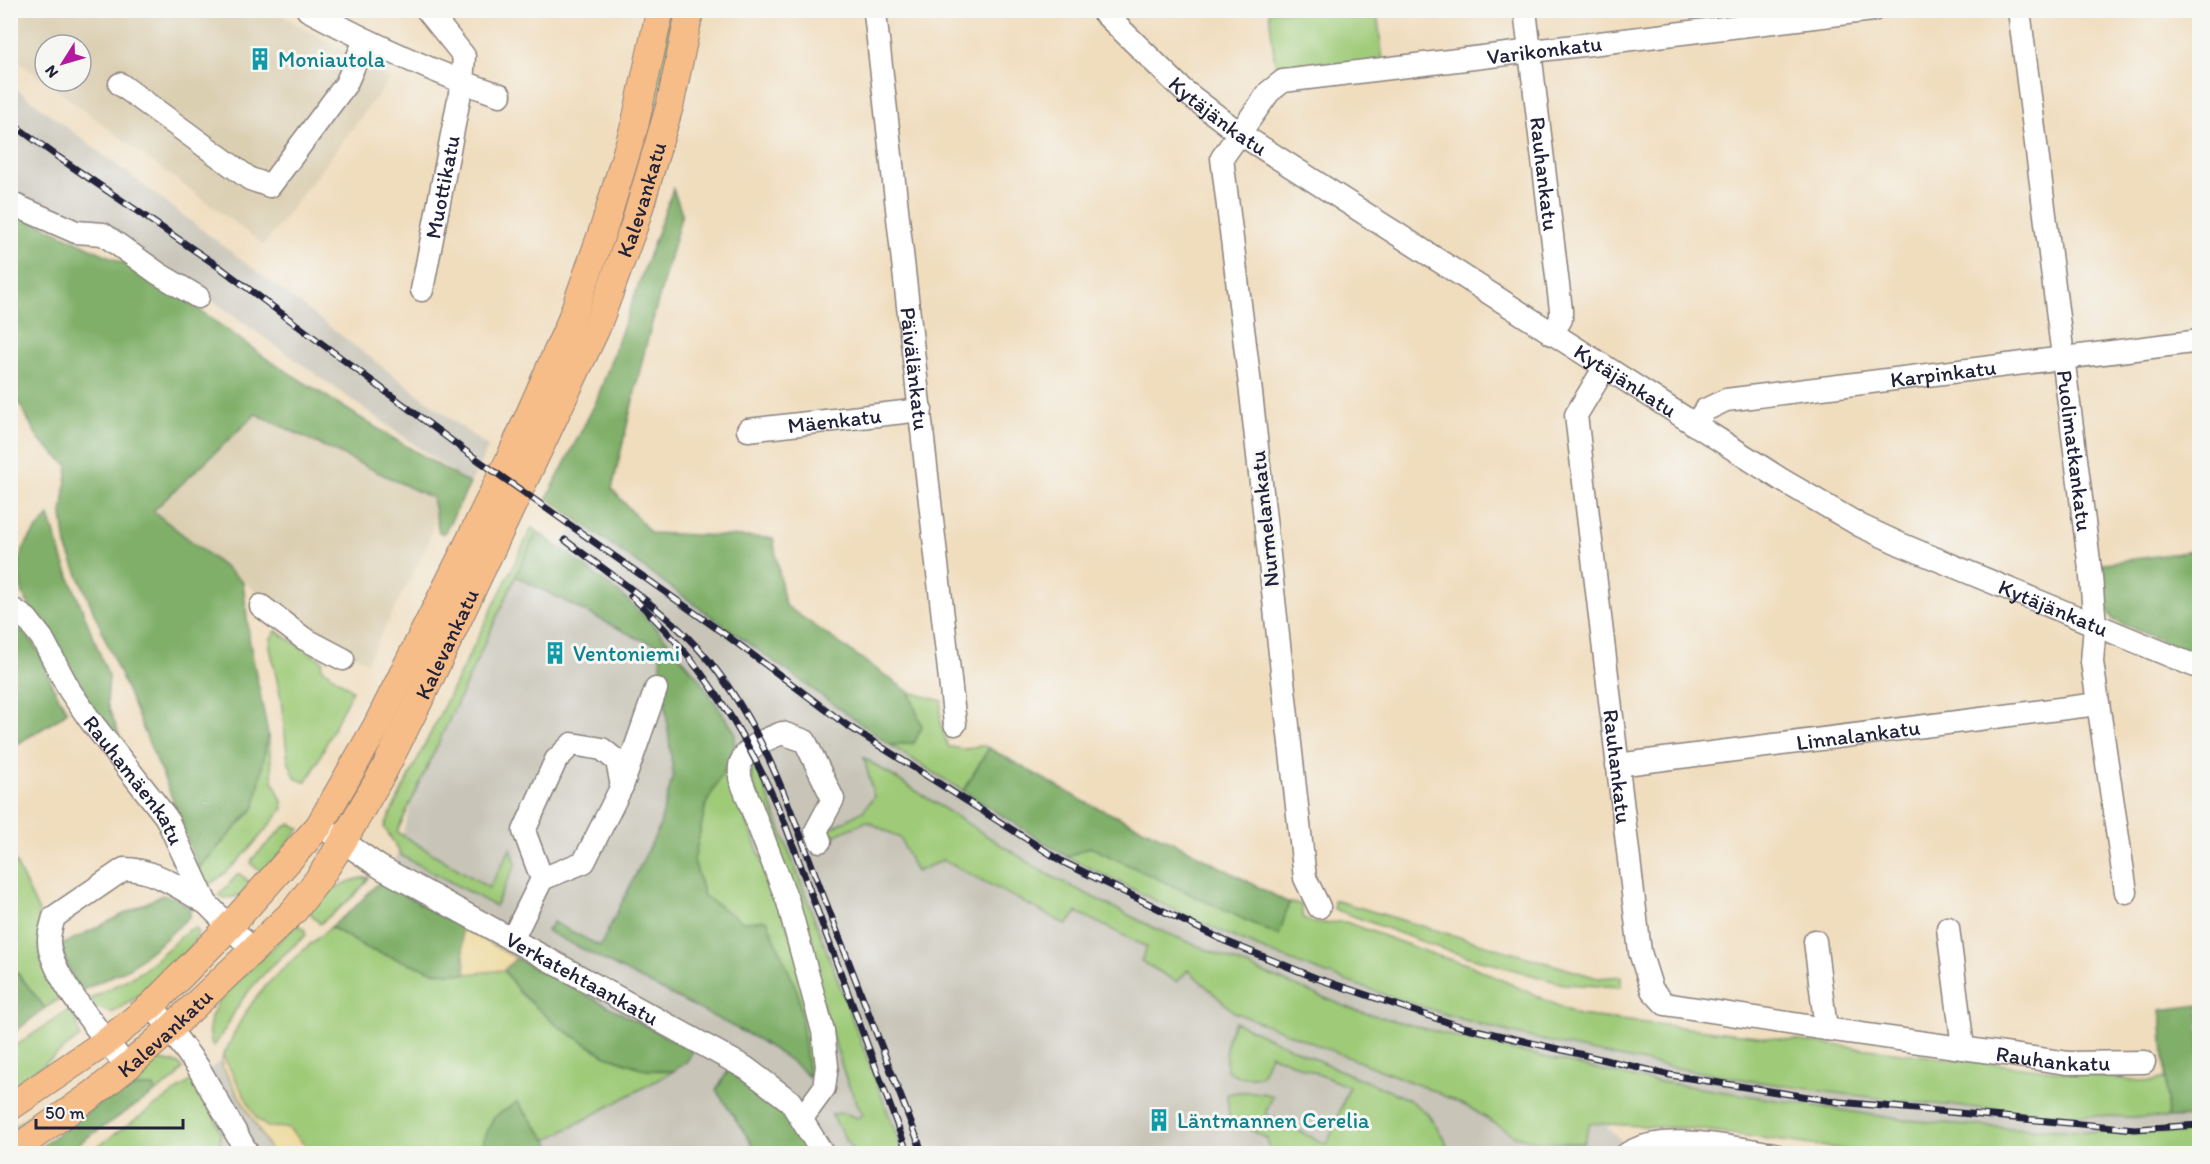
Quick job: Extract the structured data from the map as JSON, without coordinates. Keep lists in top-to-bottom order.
{
  "streets": {
    "main road": ["Kalevankatu"],
    "street": [
      "Varikonkatu",
      "Kytäjänkatu",
      "Rauhankatu",
      "Muottikatu",
      "Päivälänkatu",
      "Karpinkatu",
      "Mäenkatu",
      "Puolimatkankatu",
      "Nurmelankatu",
      "Linnalankatu",
      "Rauhamäenkatu",
      "Verkatehtaankatu"
    ]
  },
  "crossings": [
    ["Varikonkatu", "Kytäjänkatu"],
    ["Varikonkatu", "Rauhankatu"],
    ["Varikonkatu", "Nurmelankatu"],
    ["Kytäjänkatu", "Rauhankatu"],
    ["Kytäjänkatu", "Karpinkatu"],
    ["Kytäjänkatu", "Puolimatkankatu"],
    ["Kytäjänkatu", "Nurmelankatu"],
    ["Rauhankatu", "Linnalankatu"],
    ["Kalevankatu", "Rauhamäenkatu"],
    ["Kalevankatu", "Verkatehtaankatu"],
    ["Päivälänkatu", "Mäenkatu"],
    ["Karpinkatu", "Puolimatkankatu"],
    ["Puolimatkankatu", "Linnalankatu"]
  ],
  "places": {
    "building": ["Moniautola", "Ventoniemi", "Läntmannen Cerelia"]
  },
  "scale_bar": "50 m",
  "north": "bottom left"
}
